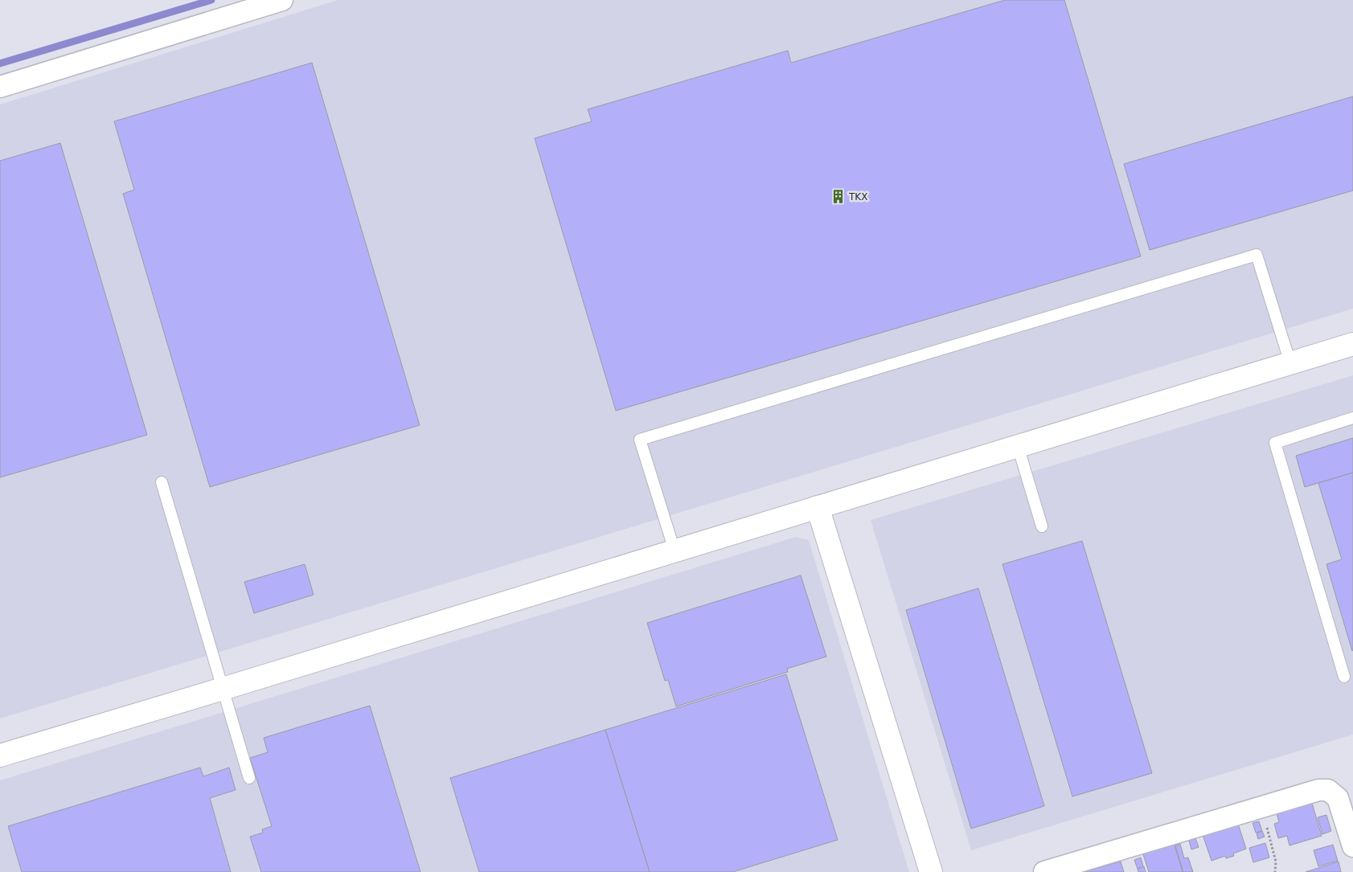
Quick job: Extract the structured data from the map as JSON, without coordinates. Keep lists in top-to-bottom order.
{
  "places": {
    "building": ["TKX"]
  }
}
